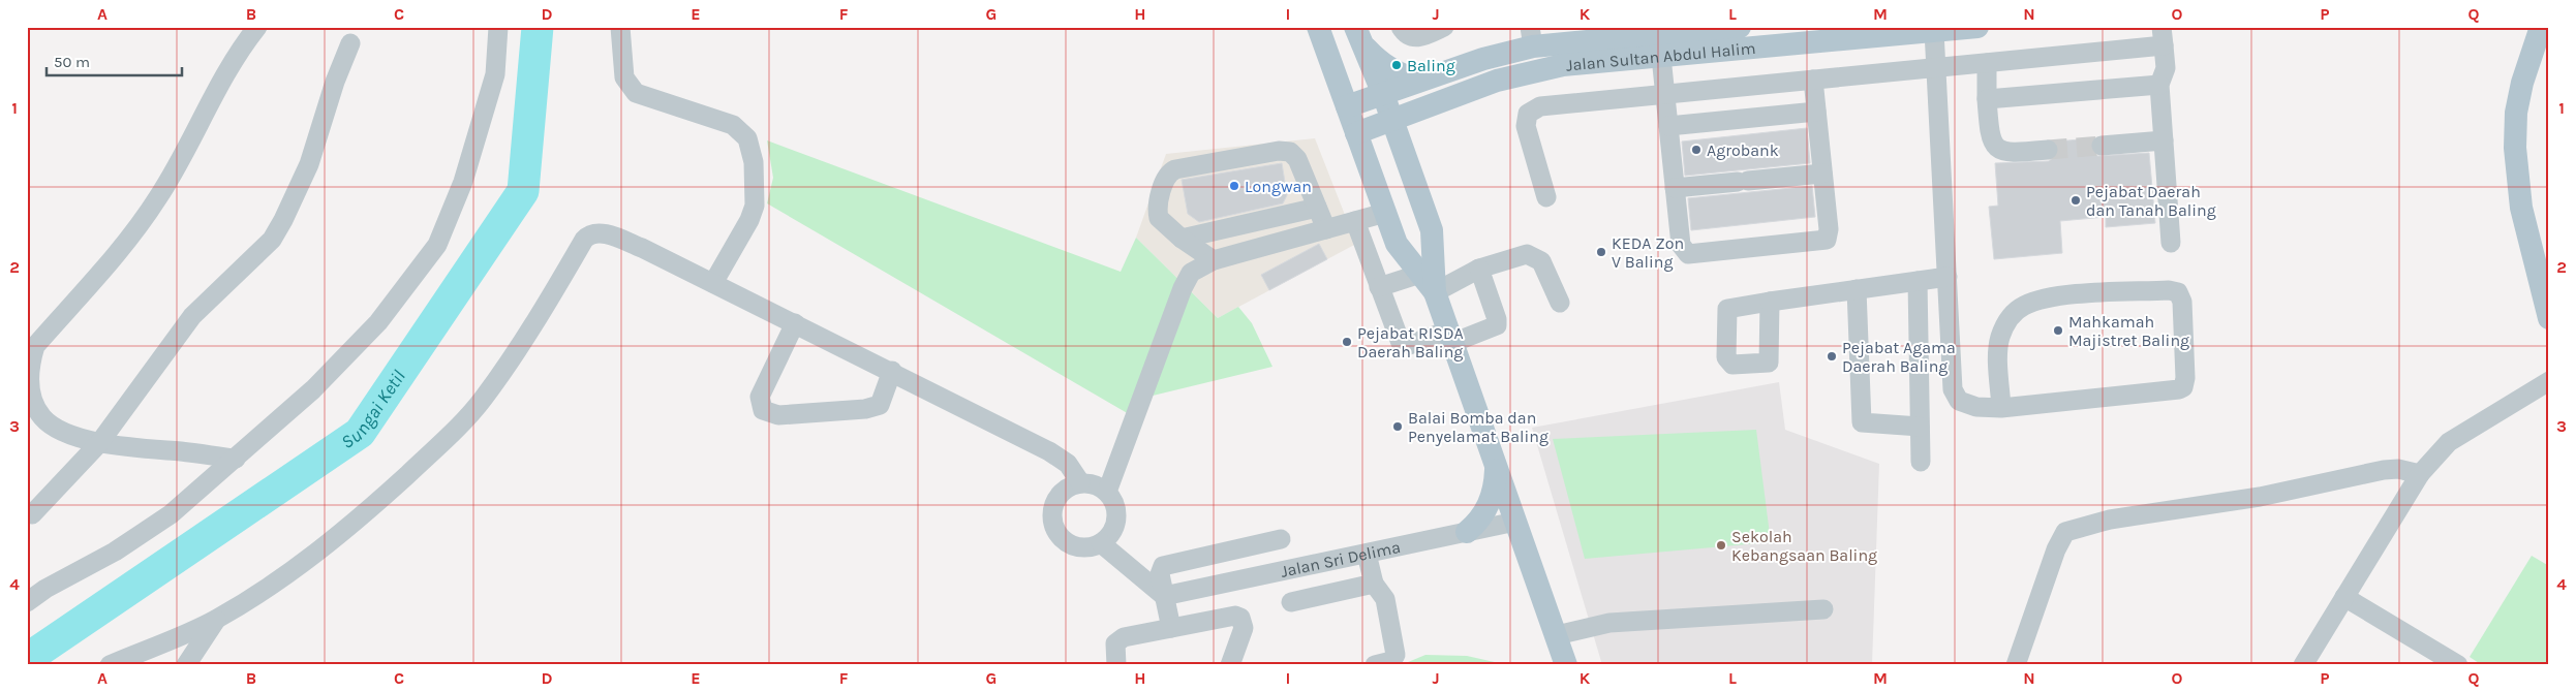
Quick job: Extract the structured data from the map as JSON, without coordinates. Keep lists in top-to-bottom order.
{
  "streets": {
    "main road": ["Jalan Sultan Abdul Halim"],
    "street": ["Jalan Sri Delima"]
  },
  "water": ["Sungai Ketil"],
  "places": [
    "Baling",
    "Agrobank",
    "Longwan",
    "Pejabat Daerah dan Tanah Baling",
    "KEDA Zon V Baling",
    "Mahkamah Majistret Baling",
    "Pejabat RISDA Daerah Baling",
    "Pejabat Agama Daerah Baling",
    "Balai Bomba dan Penyelamat Baling",
    "Sekolah Kebangsaan Baling"
  ],
  "scale_bar": "50 m",
  "grid": {
    "columns": [
      "A",
      "B",
      "C",
      "D",
      "E",
      "F",
      "G",
      "H",
      "I",
      "J",
      "K",
      "L",
      "M",
      "N",
      "O",
      "P",
      "Q"
    ],
    "rows": [
      "1",
      "2",
      "3",
      "4"
    ]
  }
}
